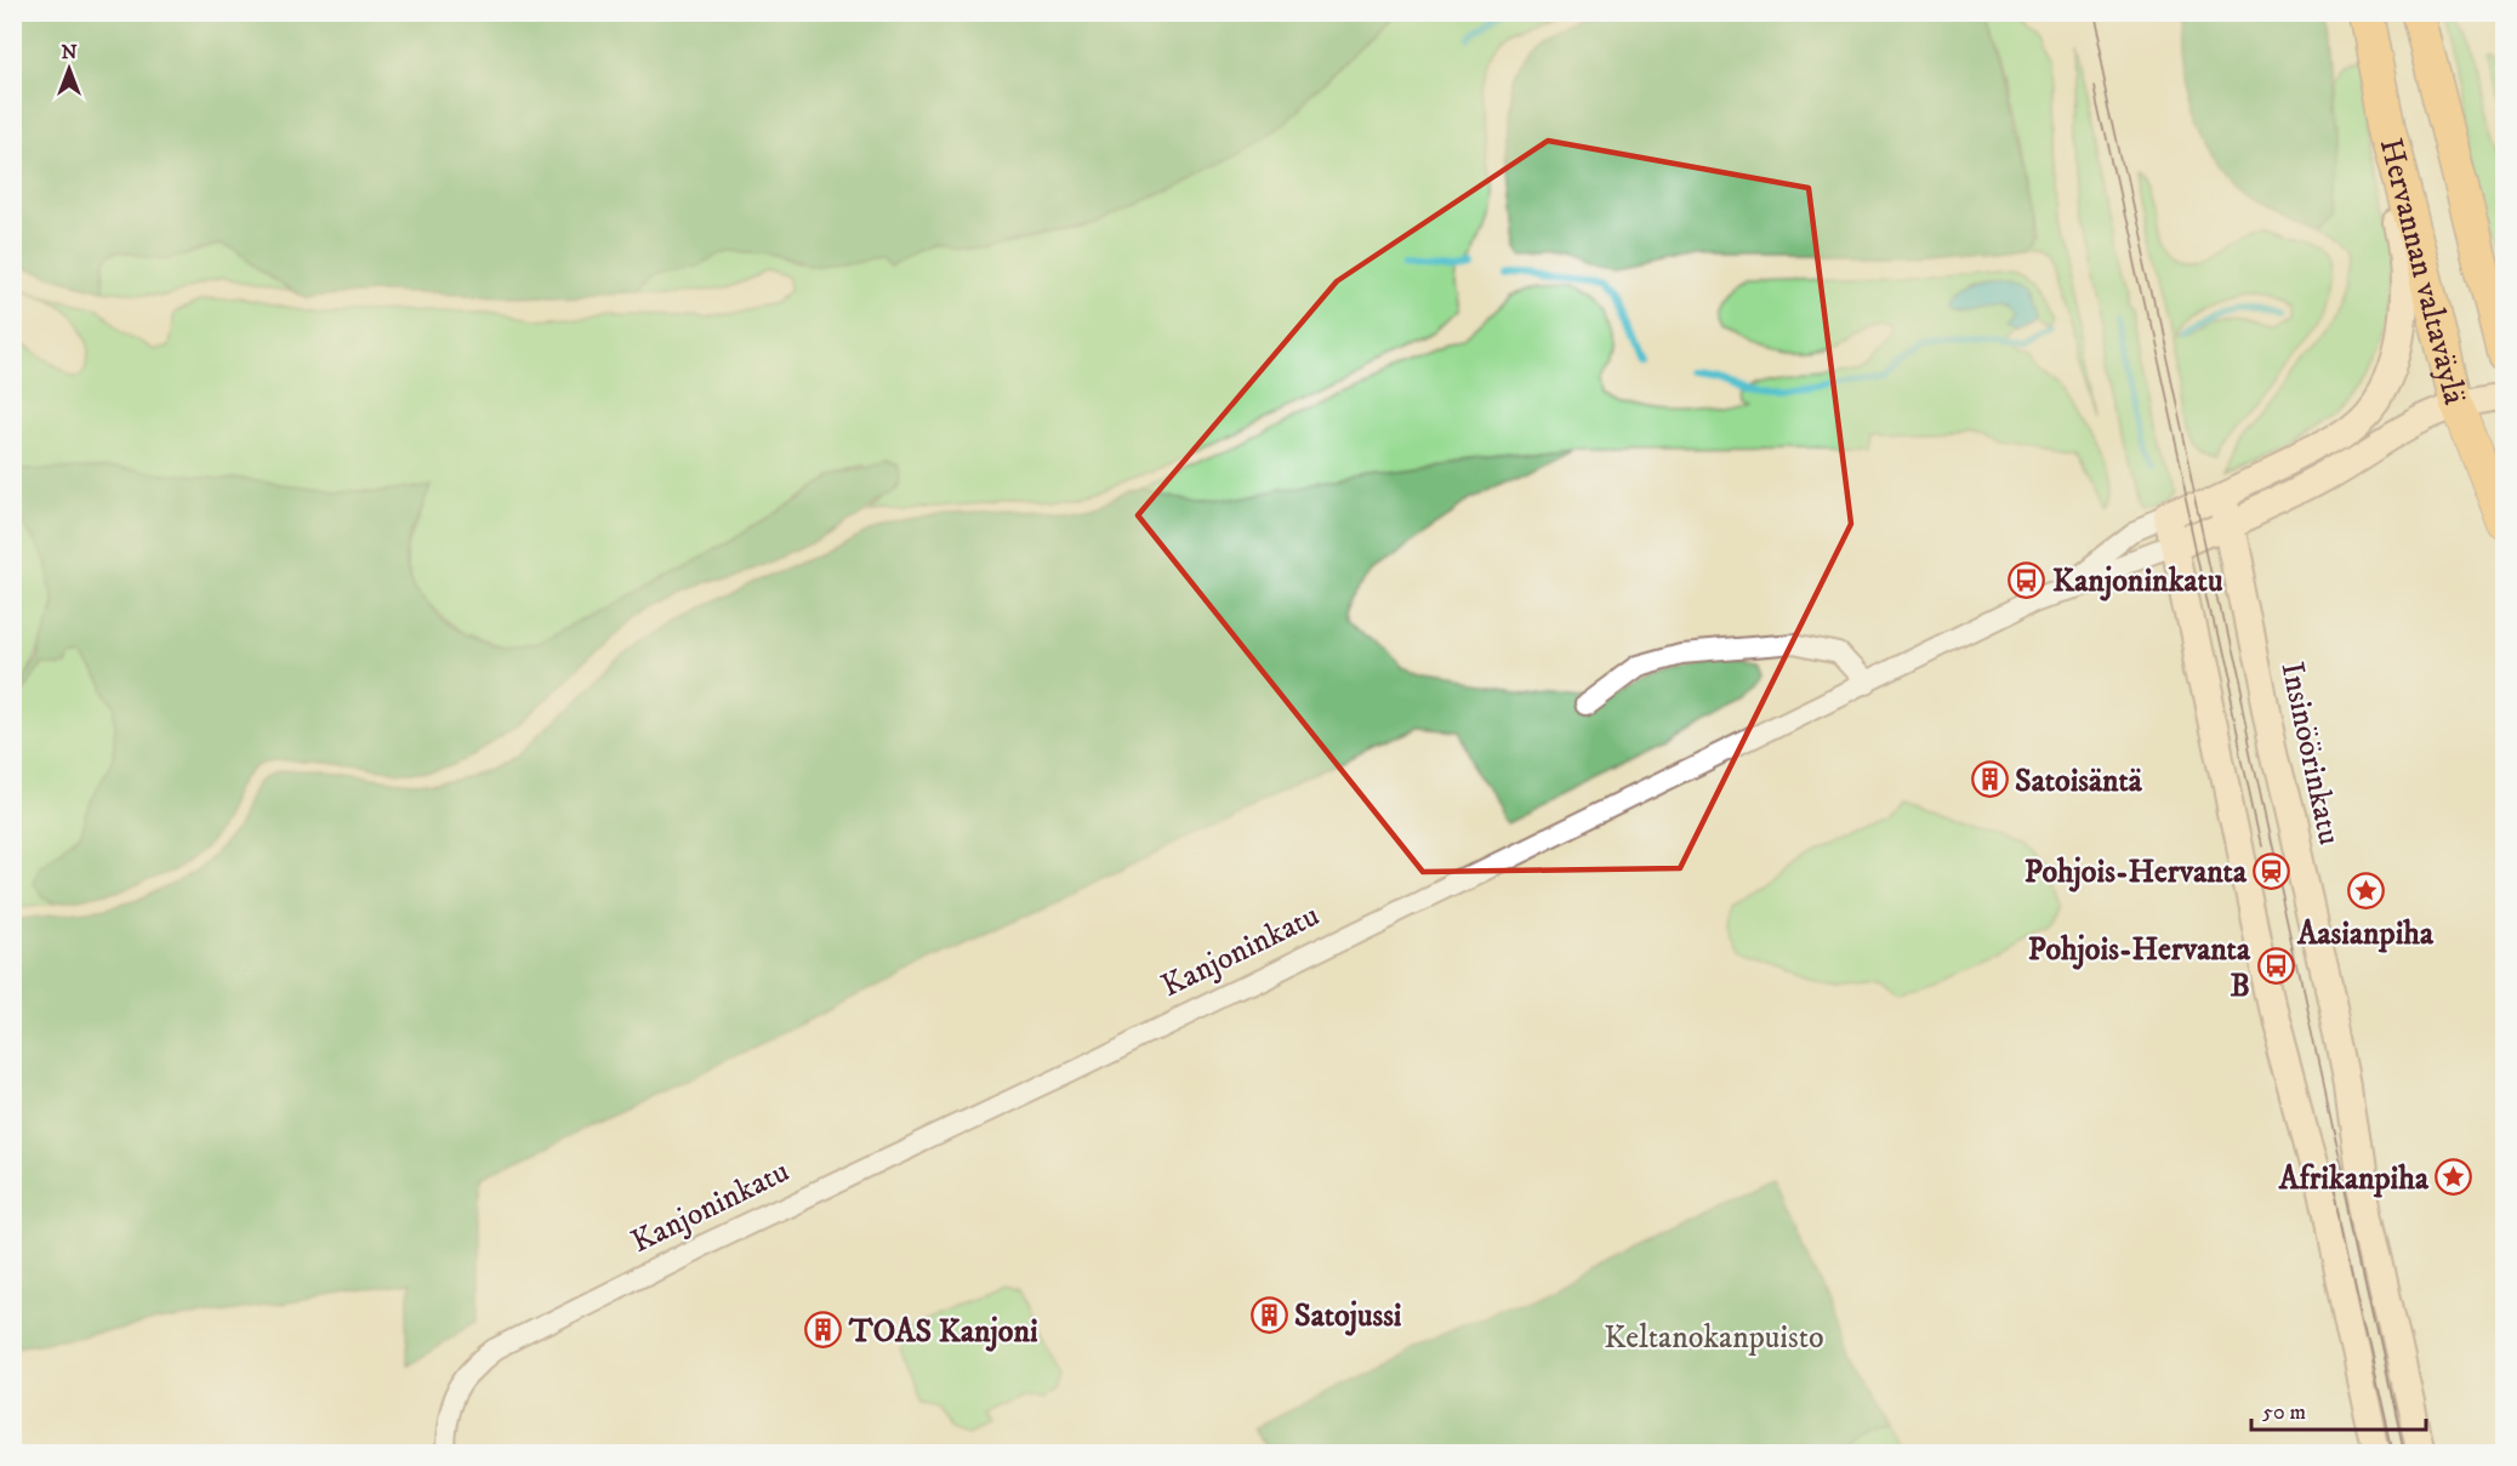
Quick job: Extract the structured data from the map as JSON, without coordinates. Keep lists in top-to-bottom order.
{
  "streets": {
    "highway": ["Hervannan valtaväylä"],
    "main road": ["Insinöörinkatu", "Kanjoninkatu"]
  },
  "crossings": [
    ["Hervannan valtaväylä", "Kanjoninkatu"],
    ["Insinöörinkatu", "Kanjoninkatu"]
  ],
  "parks": ["Keltanokanpuisto"],
  "places": {
    "bus stop": ["Kanjoninkatu", "Pohjois-Hervanta B"],
    "building": ["Satoisäntä", "Satojussi", "TOAS Kanjoni"],
    "station": ["Pohjois-Hervanta"],
    "place": ["Aasianpiha", "Afrikanpiha"]
  },
  "scale_bar": "50 m",
  "north": "top"
}
